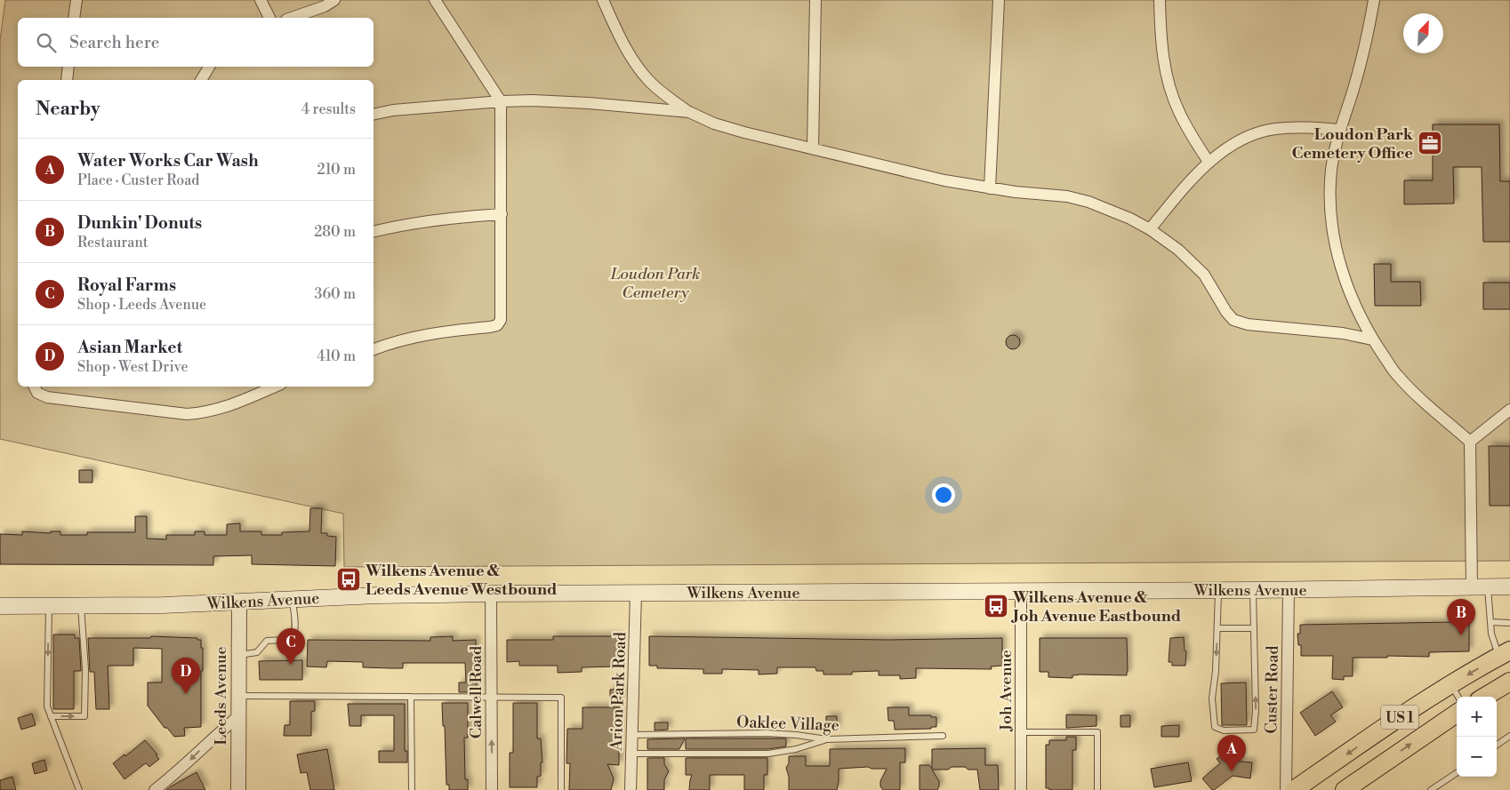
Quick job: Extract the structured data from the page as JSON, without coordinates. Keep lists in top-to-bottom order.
{
  "streets": {
    "main road": ["Wilkens Avenue", "US 1"],
    "street": [
      "Custer Road",
      "Joh Avenue",
      "Arion Park Road",
      "Calwell Road",
      "Leeds Avenue"
    ],
    "lane": ["Oaklee Village"]
  },
  "crossings": [
    ["Wilkens Avenue", "Custer Road"],
    ["Wilkens Avenue", "Joh Avenue"],
    ["Wilkens Avenue", "Arion Park Road"],
    ["Wilkens Avenue", "Calwell Road"],
    ["Wilkens Avenue", "Leeds Avenue"],
    ["Arion Park Road", "Oaklee Village"]
  ],
  "one_way": ["Calwell Road"],
  "parks": ["Loudon Park Cemetery"],
  "places": {
    "office": ["Loudon Park Cemetery Office"],
    "bus stop": ["Wilkens Avenue & Leeds Avenue Westbound", "Wilkens Avenue & Joh Avenue Eastbound"]
  },
  "north": "top right",
  "page": {
    "search": "Search here",
    "heading": ["Nearby", "4 results"],
    "list": [
      {
        "mark": "A",
        "name": "Water Works Car Wash",
        "note": "Place · Custer Road",
        "value": "210 m"
      },
      {
        "mark": "B",
        "name": "Dunkin' Donuts",
        "note": "Restaurant",
        "value": "280 m"
      },
      {
        "mark": "C",
        "name": "Royal Farms",
        "note": "Shop · Leeds Avenue",
        "value": "360 m"
      },
      {
        "mark": "D",
        "name": "Asian Market",
        "note": "Shop · West Drive",
        "value": "410 m"
      }
    ],
    "pins": [
      "B",
      "C",
      "D",
      "A"
    ],
    "map_buttons": ["+", "−"]
  }
}
